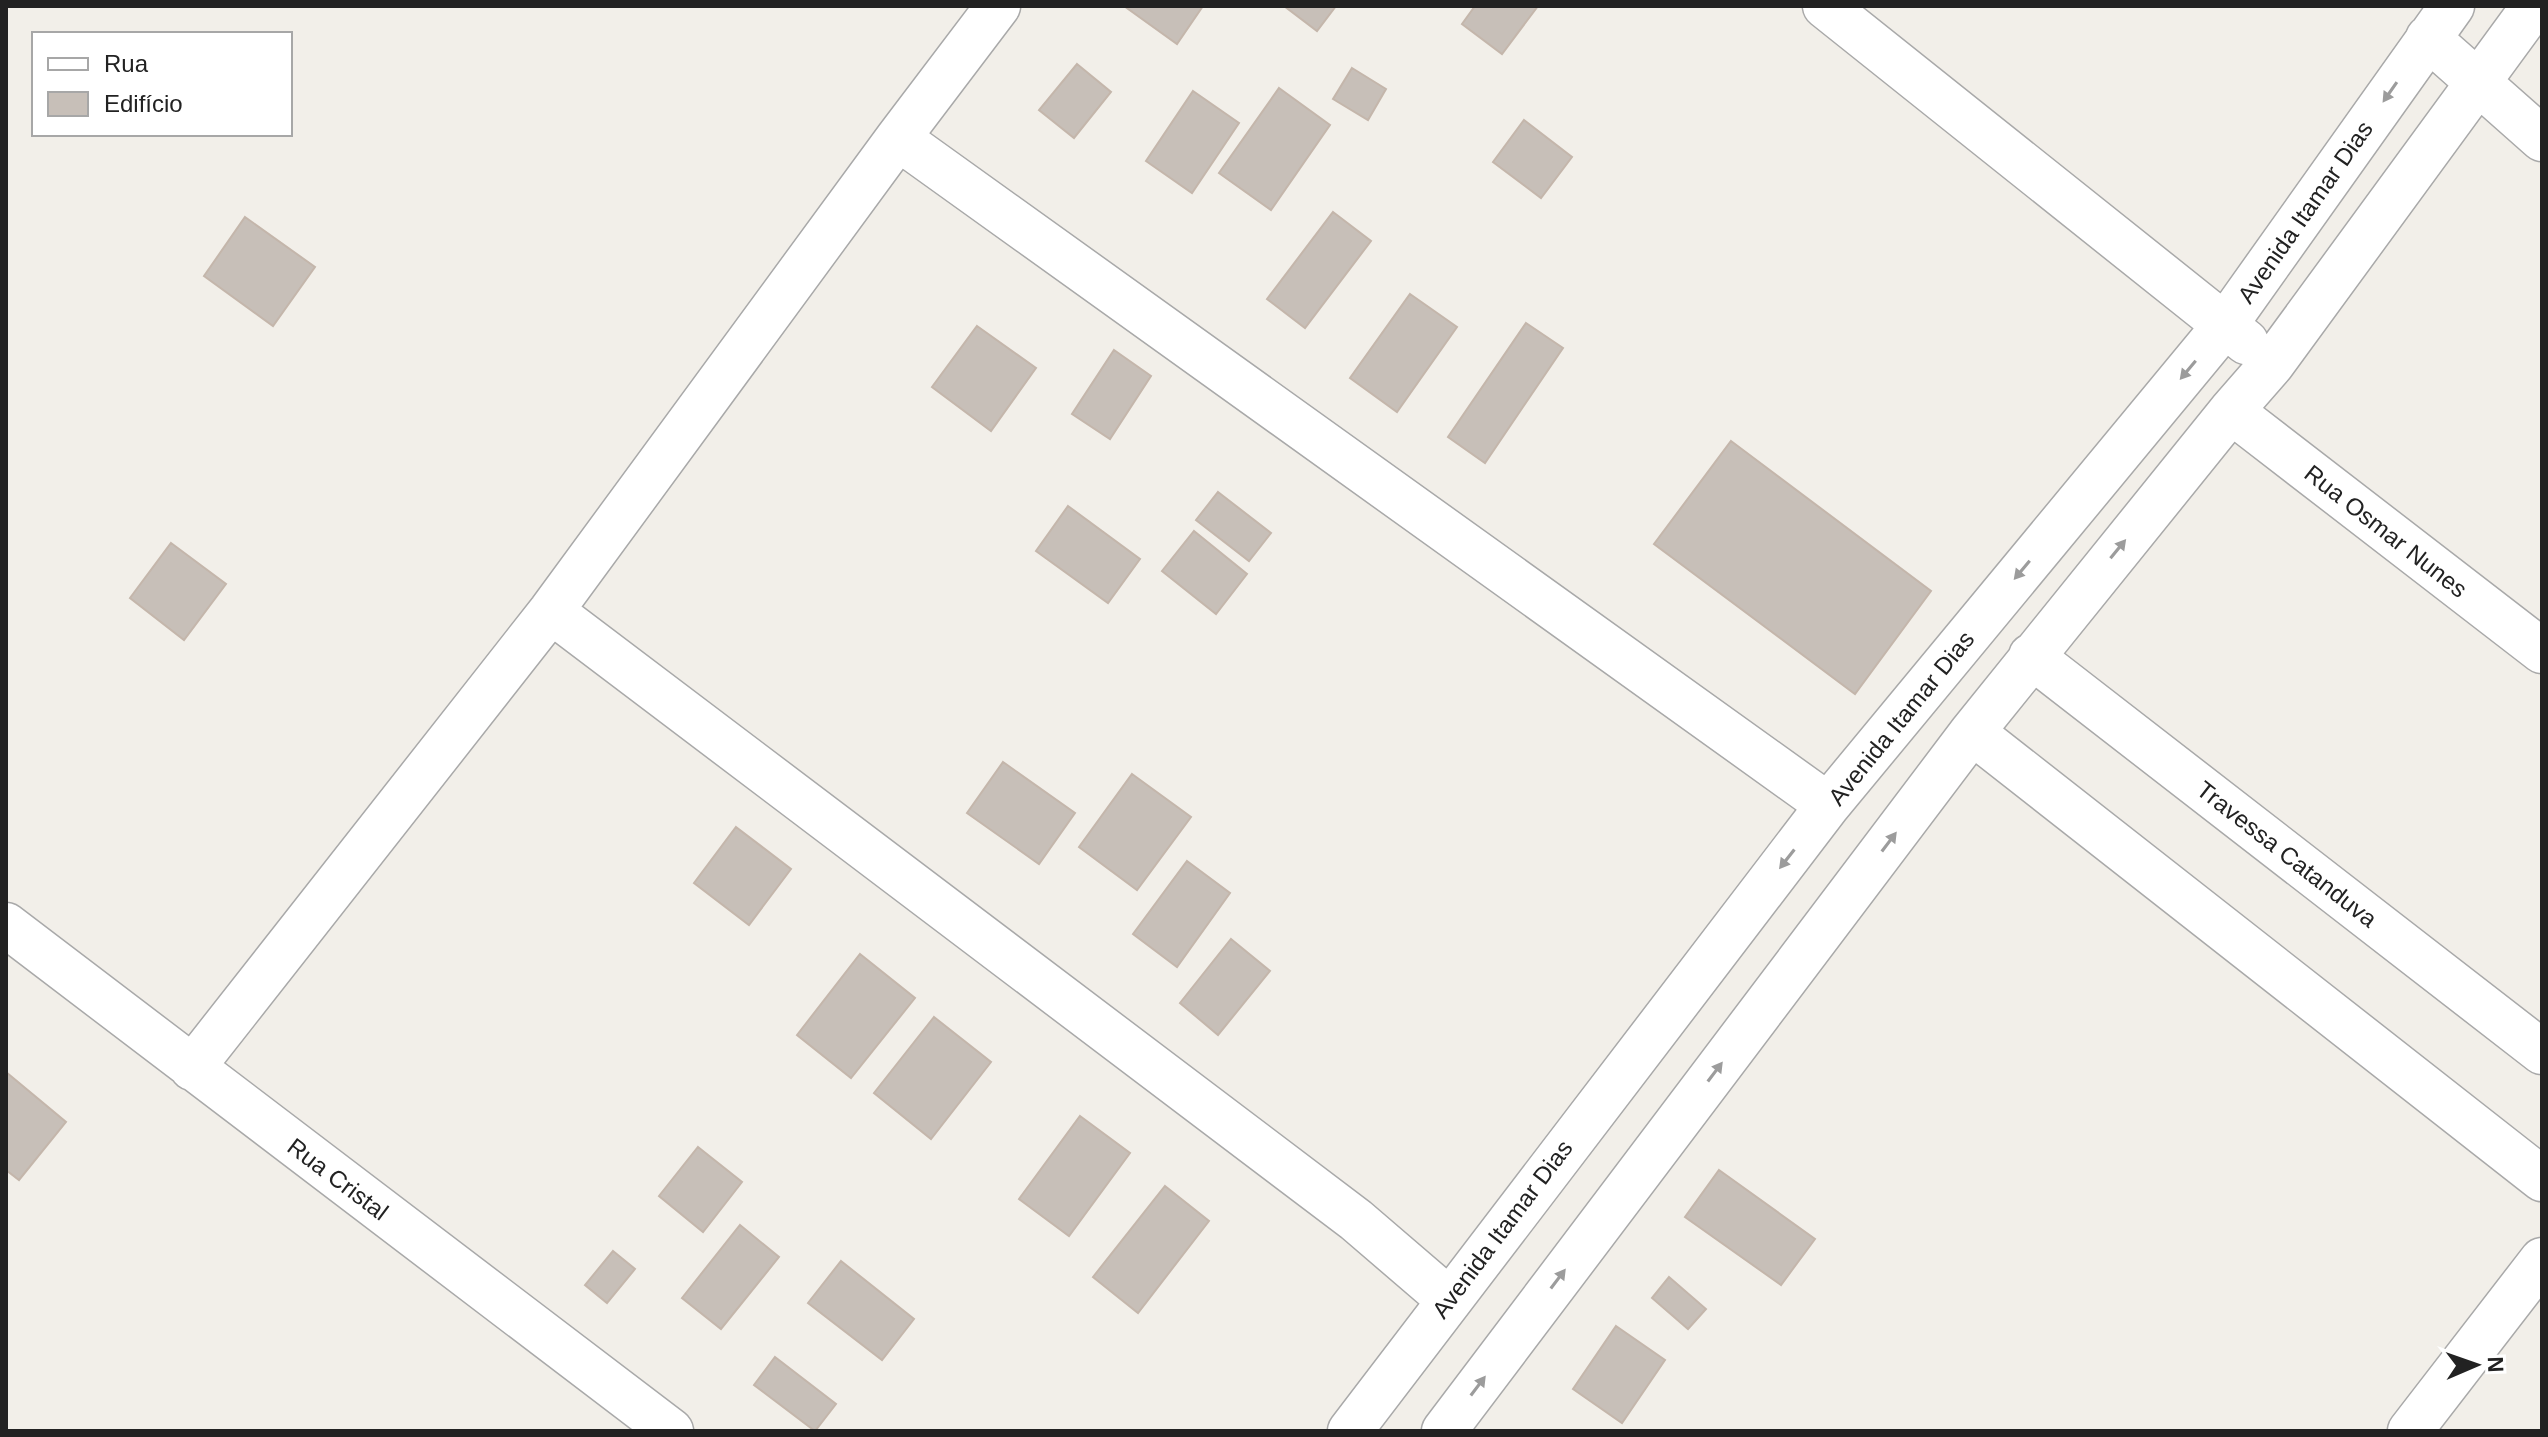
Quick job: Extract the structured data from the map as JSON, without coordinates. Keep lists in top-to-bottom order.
{
  "streets": {
    "street": [
      "Avenida Itamar Dias",
      "Rua Osmar Nunes",
      "Travessa Catanduva",
      "Rua Cristal"
    ]
  },
  "legend": ["Rua", "Edifício"],
  "north": "right"
}
